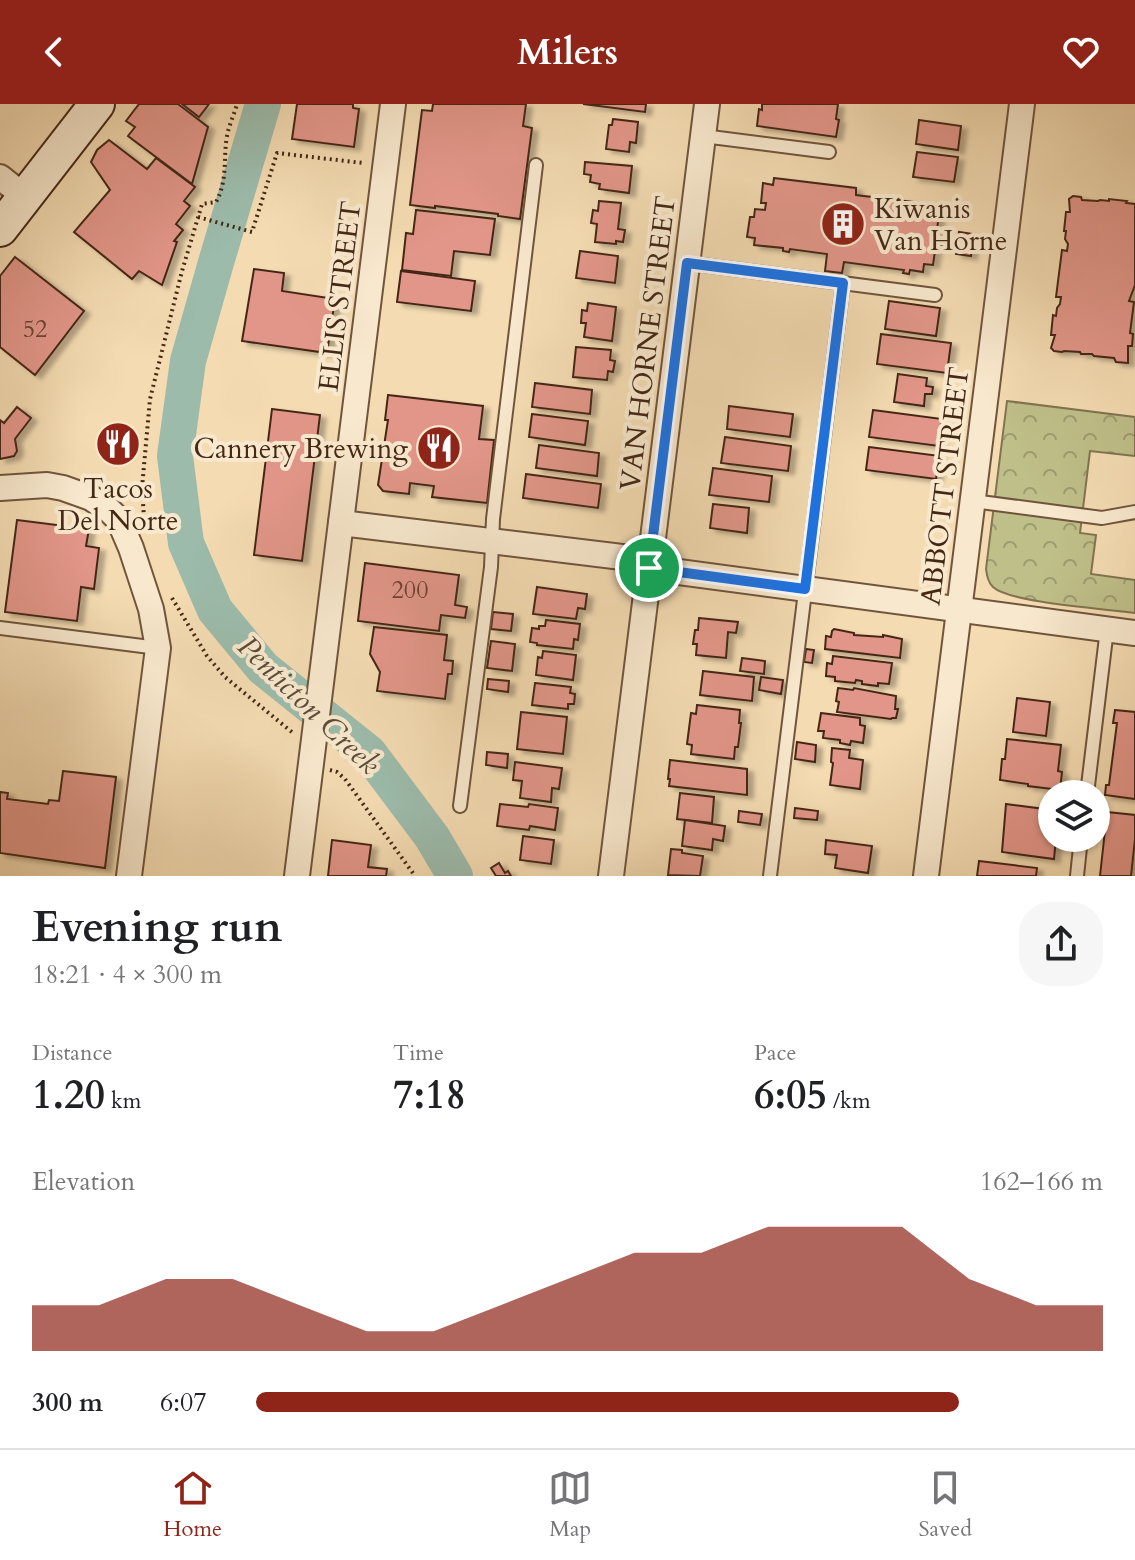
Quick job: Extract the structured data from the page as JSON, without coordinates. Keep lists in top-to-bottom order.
{
  "streets": {
    "street": ["ELLIS STREET", "VAN HORNE STREET", "ABBOTT STREET"]
  },
  "water": ["Penticton Creek"],
  "places": {
    "building": ["Kiwanis Van Horne"],
    "restaurant": ["Tacos Del Norte", "Cannery Brewing"]
  },
  "house_numbers": ["52", "200"],
  "page": {
    "header": "Milers",
    "heading": ["Evening run", "18:21 · 4 × 300 m"],
    "stats": [
      ["Distance", "1.20 km"],
      ["Time", "7:18"],
      ["Pace", "6:05 /km"]
    ],
    "chart": ["Elevation", "162–166 m"],
    "list": [
      {
        "name": "300 m",
        "note": "6:07"
      }
    ],
    "tabs": ["Home", "Map", "Saved"]
  }
}
